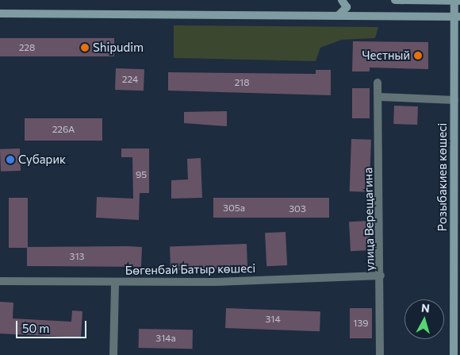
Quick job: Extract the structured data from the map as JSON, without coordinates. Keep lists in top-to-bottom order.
{
  "streets": {
    "main road": ["Розыбакиев көшесі"],
    "street": ["улица Верещагина", "Бөгенбай Батыр көшесі"]
  },
  "crossings": [
    ["улица Верещагина", "Бөгенбай Батыр көшесі"]
  ],
  "places": ["Shipudim", "Честный", "Субарик"],
  "house_numbers": [
    "228",
    "224",
    "218",
    "226А",
    "95",
    "305а",
    "303",
    "313",
    "314",
    "139",
    "314а"
  ],
  "scale_bar": "50 m",
  "north": "top"
}
